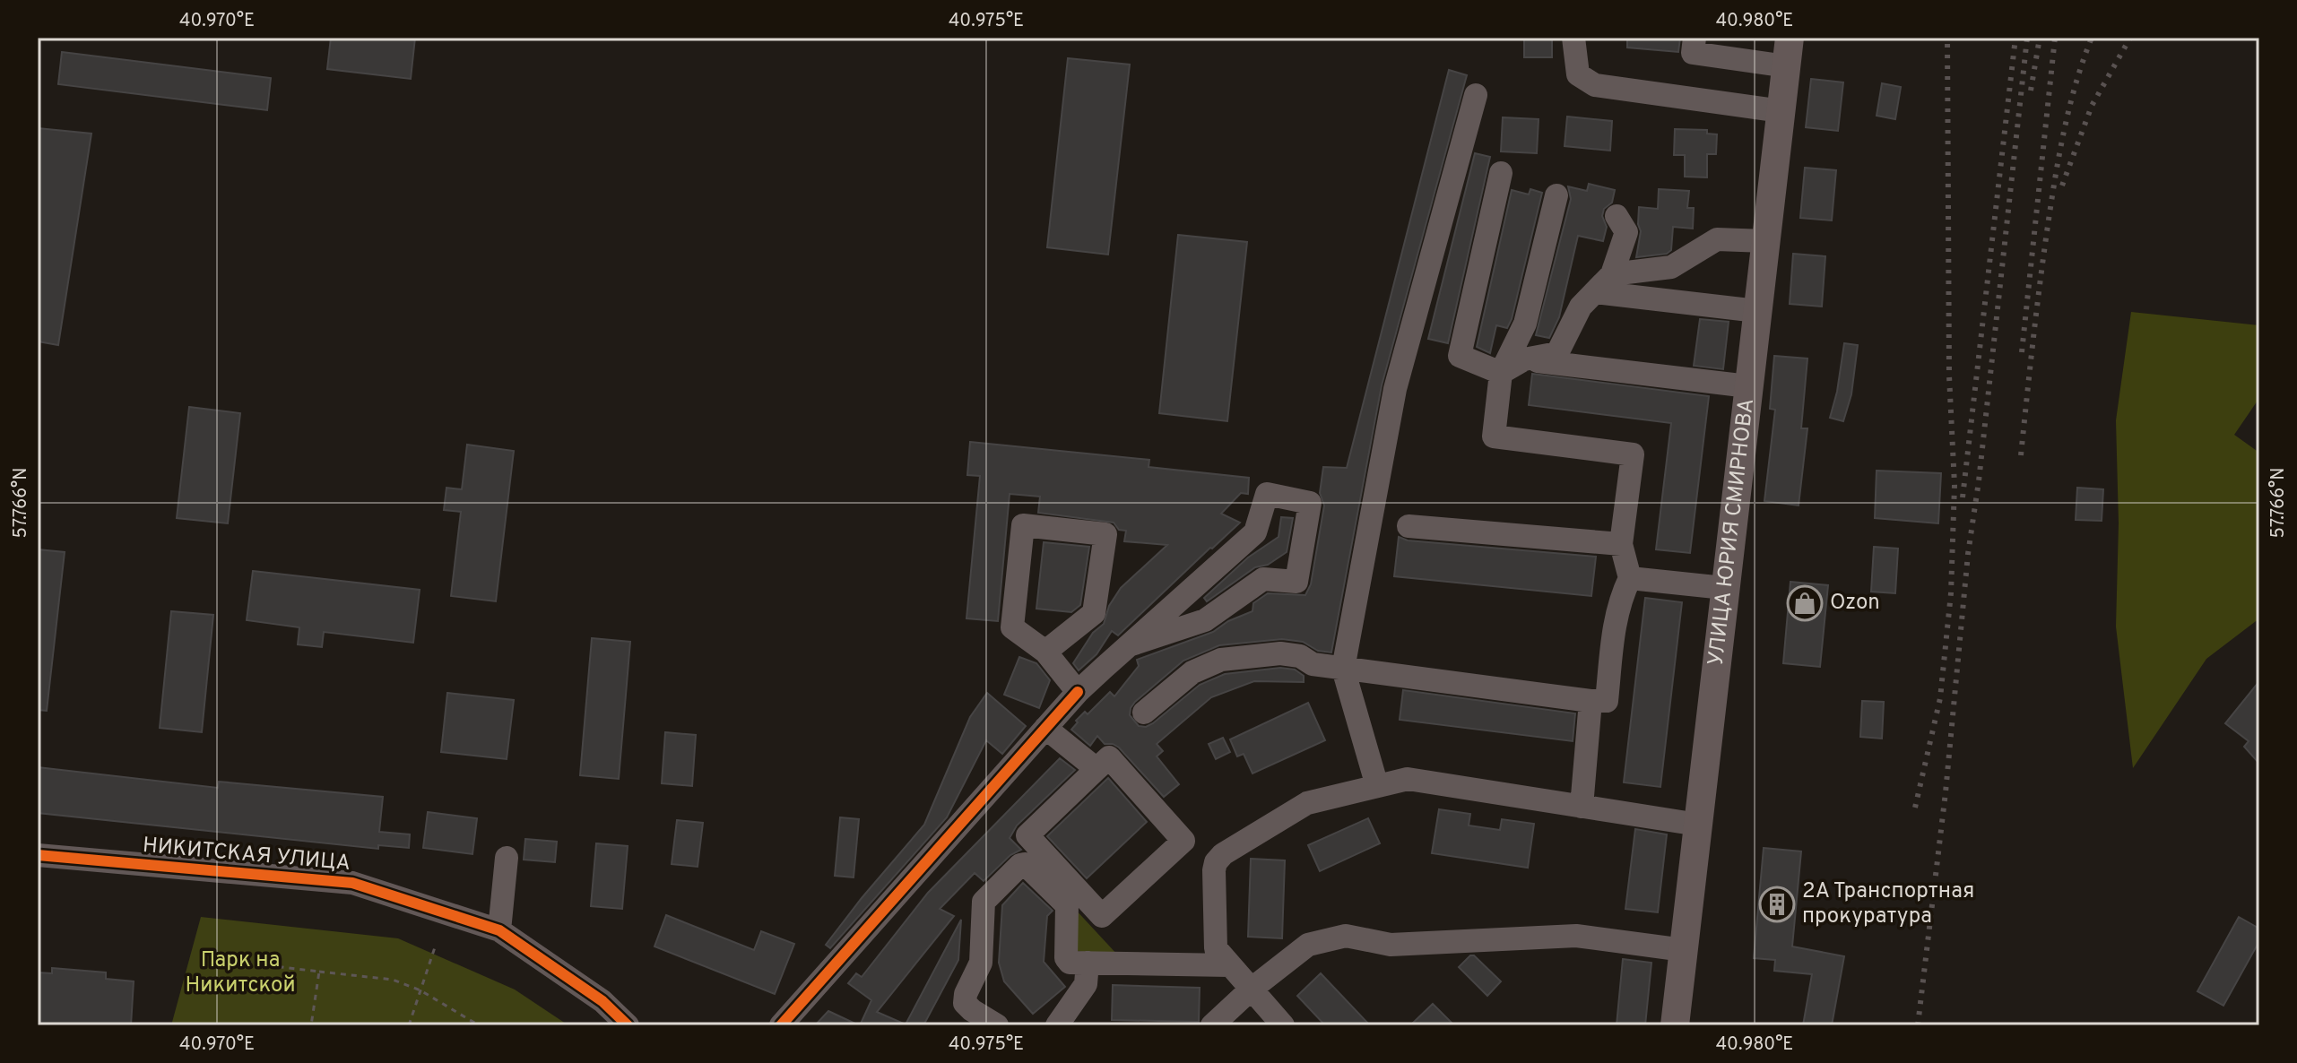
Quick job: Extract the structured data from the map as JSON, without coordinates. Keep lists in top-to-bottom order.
{
  "streets": {
    "main road": ["УЛИЦА ЮРИЯ СМИРНОВА"],
    "street": ["НИКИТСКАЯ УЛИЦА"]
  },
  "parks": ["Парк на Никитской"],
  "places": {
    "shop": ["Ozon"],
    "building": ["2А Транспортная прокуратура"]
  },
  "coordinates": [
    "40.970°E",
    "40.975°E",
    "40.980°E",
    "57.766°N"
  ]
}
